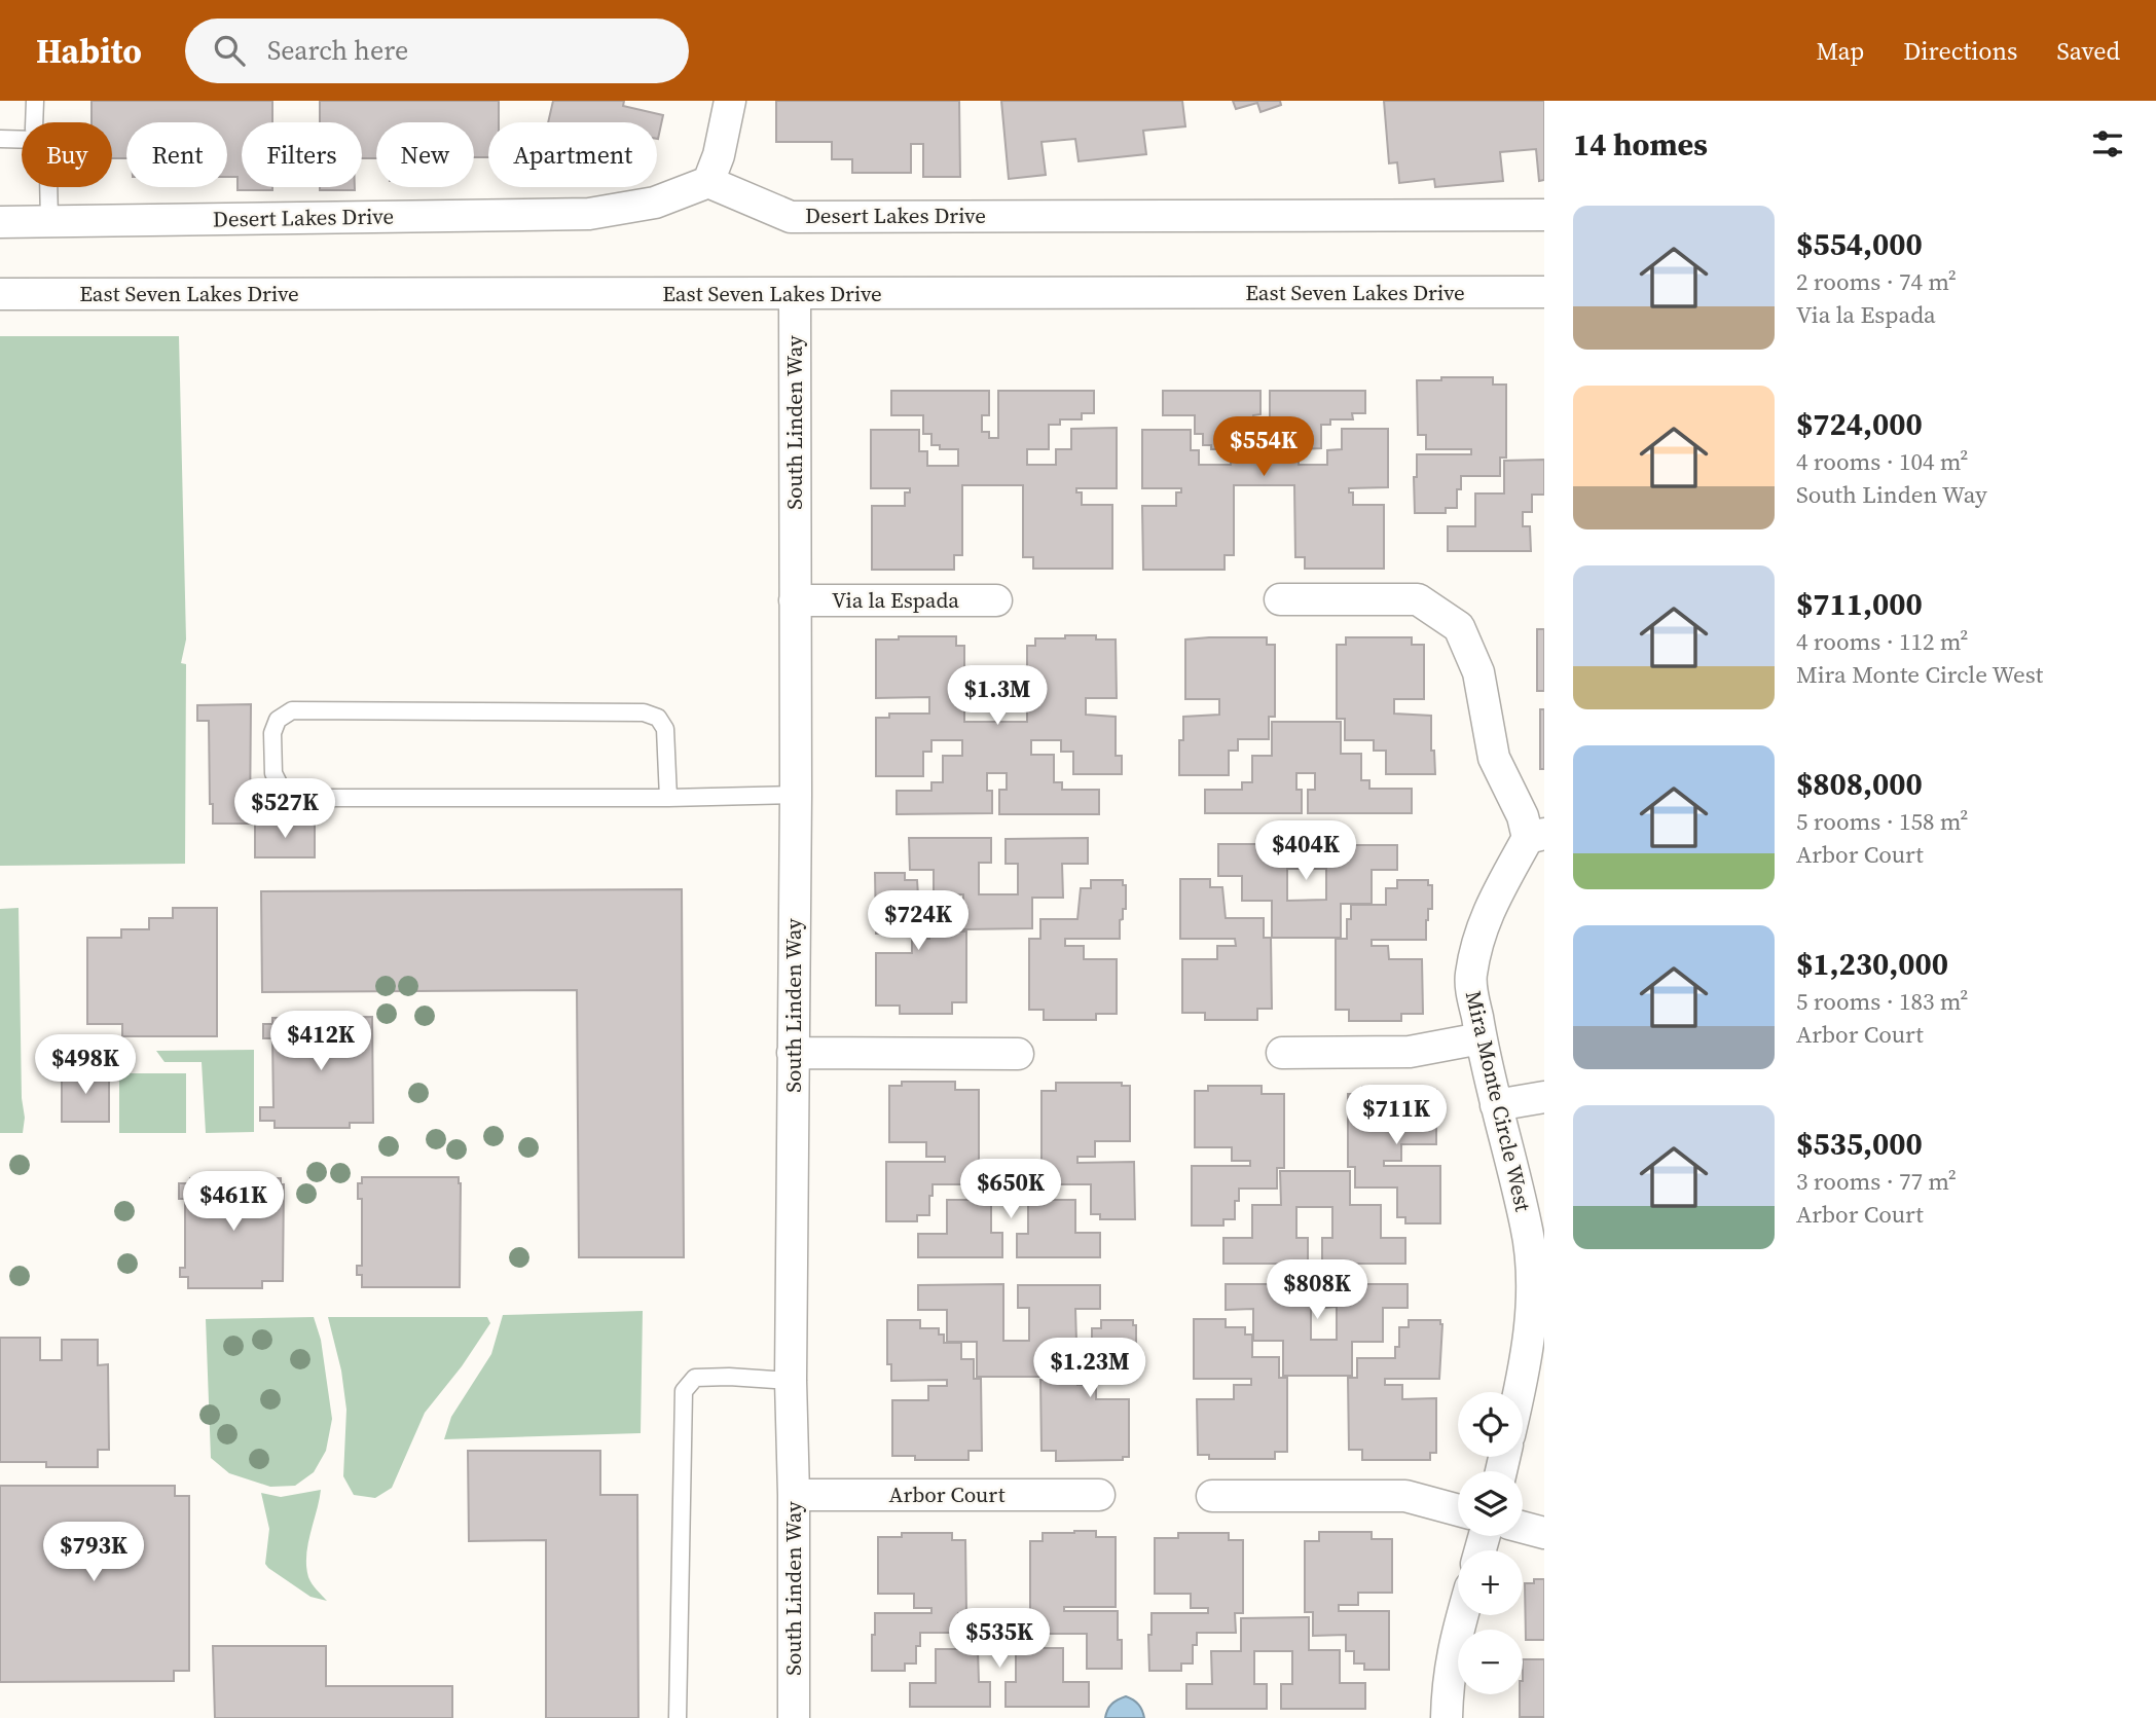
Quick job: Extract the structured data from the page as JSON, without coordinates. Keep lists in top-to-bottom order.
{
  "streets": {
    "street": [
      "Desert Lakes Drive",
      "East Seven Lakes Drive",
      "South Linden Way",
      "Via la Espada",
      "Mira Monte Circle West",
      "Arbor Court"
    ]
  },
  "crossings": [
    ["East Seven Lakes Drive", "South Linden Way"],
    ["South Linden Way", "Via la Espada"],
    ["South Linden Way", "Arbor Court"]
  ],
  "page": {
    "header": "Habito",
    "search": "Search here",
    "nav": ["Map", "Directions", "Saved"],
    "heading": "14 homes",
    "chip": [
      "Buy",
      "Rent",
      "Filters",
      "New",
      "Apartment"
    ],
    "list": [
      {
        "name": "$554,000",
        "note": "2 rooms · 74 m² · Via la Espada"
      },
      {
        "name": "$724,000",
        "note": "4 rooms · 104 m² · South Linden Way"
      },
      {
        "name": "$711,000",
        "note": "4 rooms · 112 m² · Mira Monte Circle West"
      },
      {
        "name": "$808,000",
        "note": "5 rooms · 158 m² · Arbor Court"
      },
      {
        "name": "$1,230,000",
        "note": "5 rooms · 183 m² · Arbor Court"
      },
      {
        "name": "$535,000",
        "note": "3 rooms · 77 m² · Arbor Court"
      }
    ],
    "price": [
      "$554K",
      "$1.3M",
      "$527K",
      "$404K",
      "$724K",
      "$412K",
      "$498K",
      "$711K",
      "$650K",
      "$461K",
      "$808K",
      "$1.23M",
      "$793K",
      "$535K"
    ],
    "map_buttons": ["+", "−"]
  }
}
